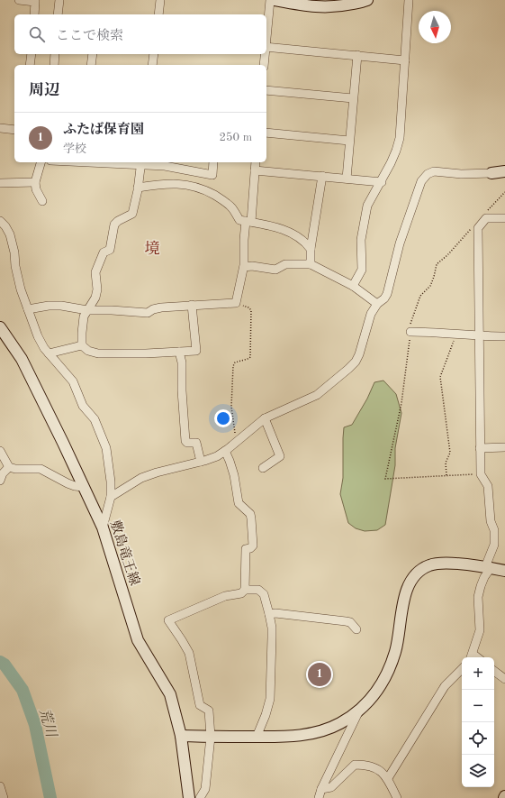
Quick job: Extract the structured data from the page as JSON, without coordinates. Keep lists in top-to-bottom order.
{
  "streets": {
    "street": ["敷島竜王線"]
  },
  "districts": ["境"],
  "water": ["荒川"],
  "north": "bottom",
  "page": {
    "search": "ここで検索",
    "heading": "周辺",
    "list": [
      {
        "mark": "1",
        "name": "ふたば保育園",
        "note": "学校",
        "value": "250 m"
      }
    ],
    "map_buttons": ["+", "−"],
    "pins": "1"
  }
}
